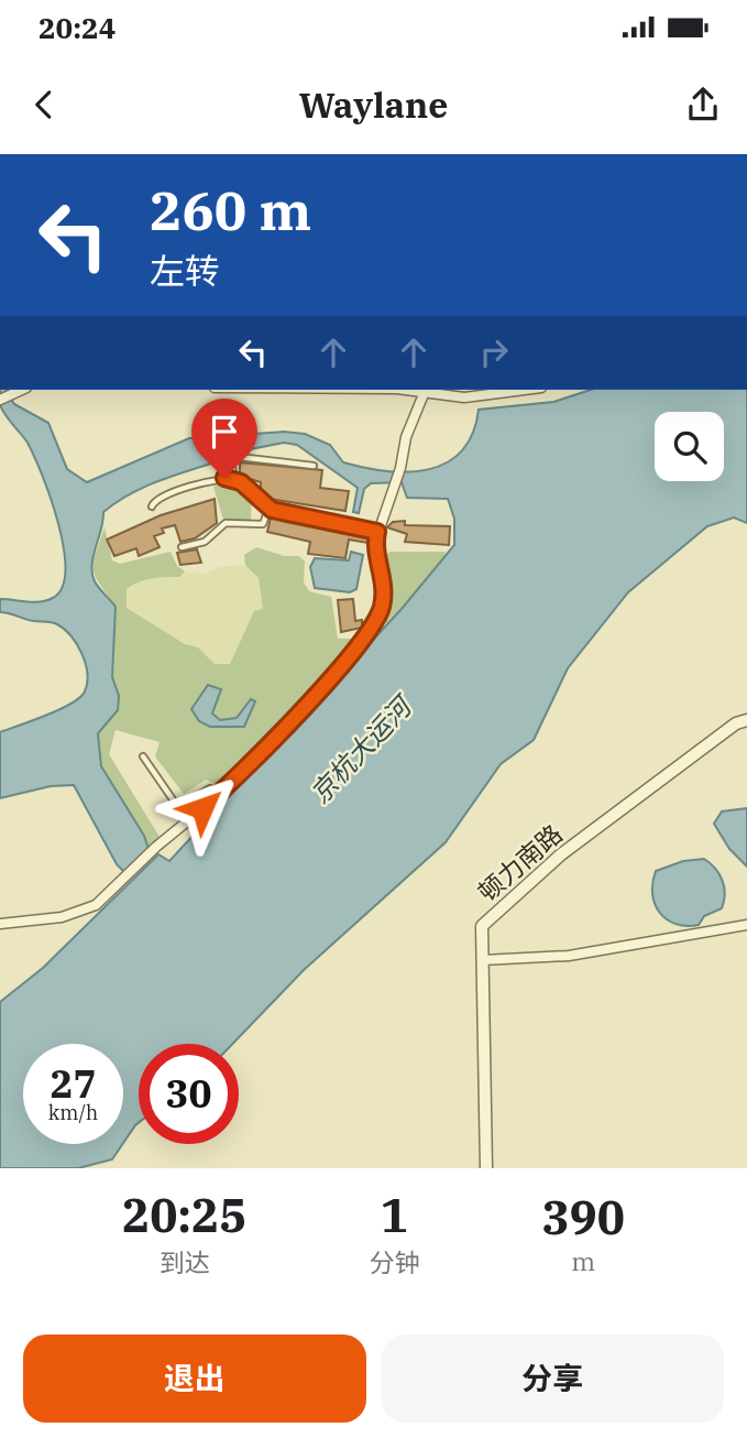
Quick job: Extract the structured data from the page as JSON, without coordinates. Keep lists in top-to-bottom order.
{
  "streets": {
    "street": ["顿力南路"]
  },
  "water": ["京杭大运河"],
  "page": {
    "status": "20:24",
    "header": "Waylane",
    "turn": ["260 m", "左转"],
    "speed": "27 km/h",
    "limit": "30",
    "eta": [
      "20:25",
      "到达",
      "1",
      "分钟",
      "390",
      "m"
    ],
    "buttons": ["退出", "分享"]
  }
}
